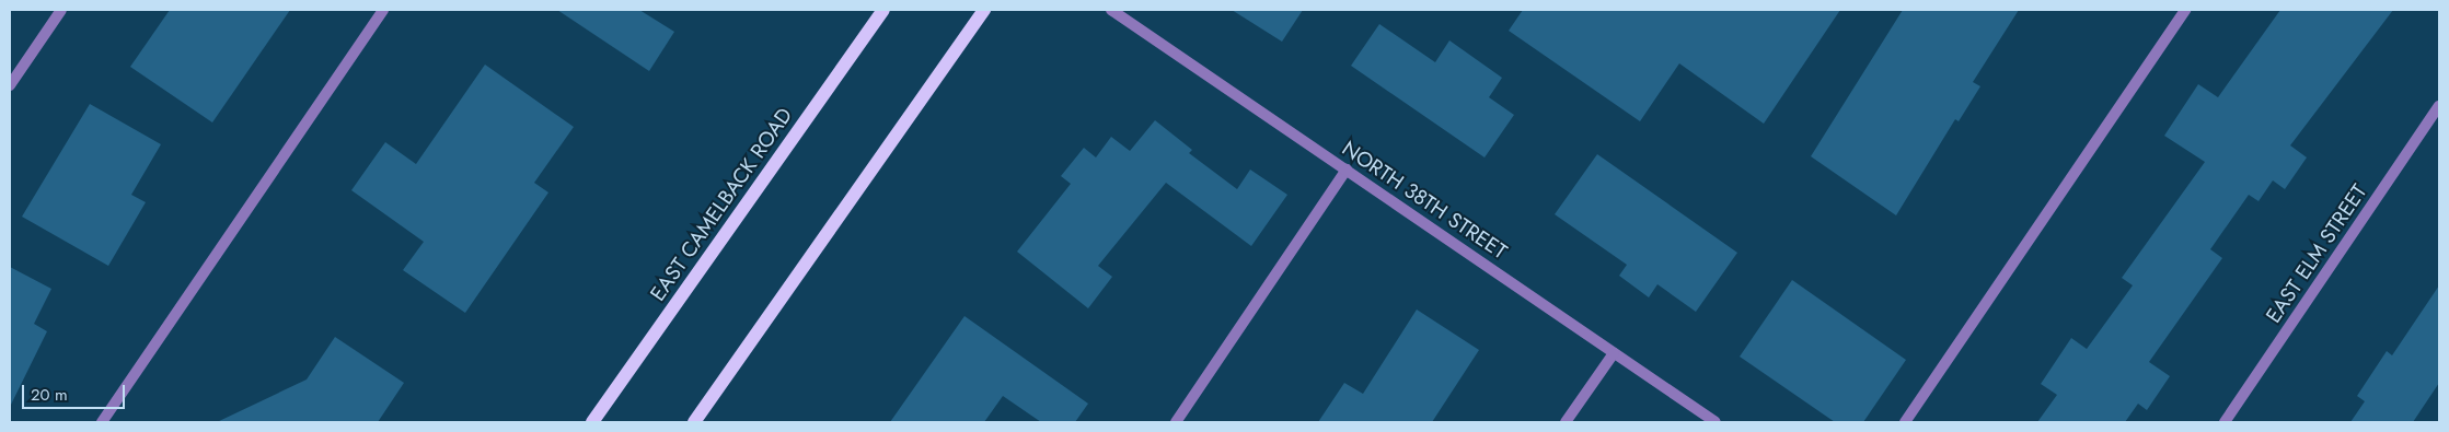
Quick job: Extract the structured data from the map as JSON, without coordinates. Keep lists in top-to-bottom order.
{
  "streets": {
    "main road": ["EAST CAMELBACK ROAD"],
    "street": ["NORTH 38TH STREET", "EAST ELM STREET"]
  },
  "scale_bar": "20 m"
}
